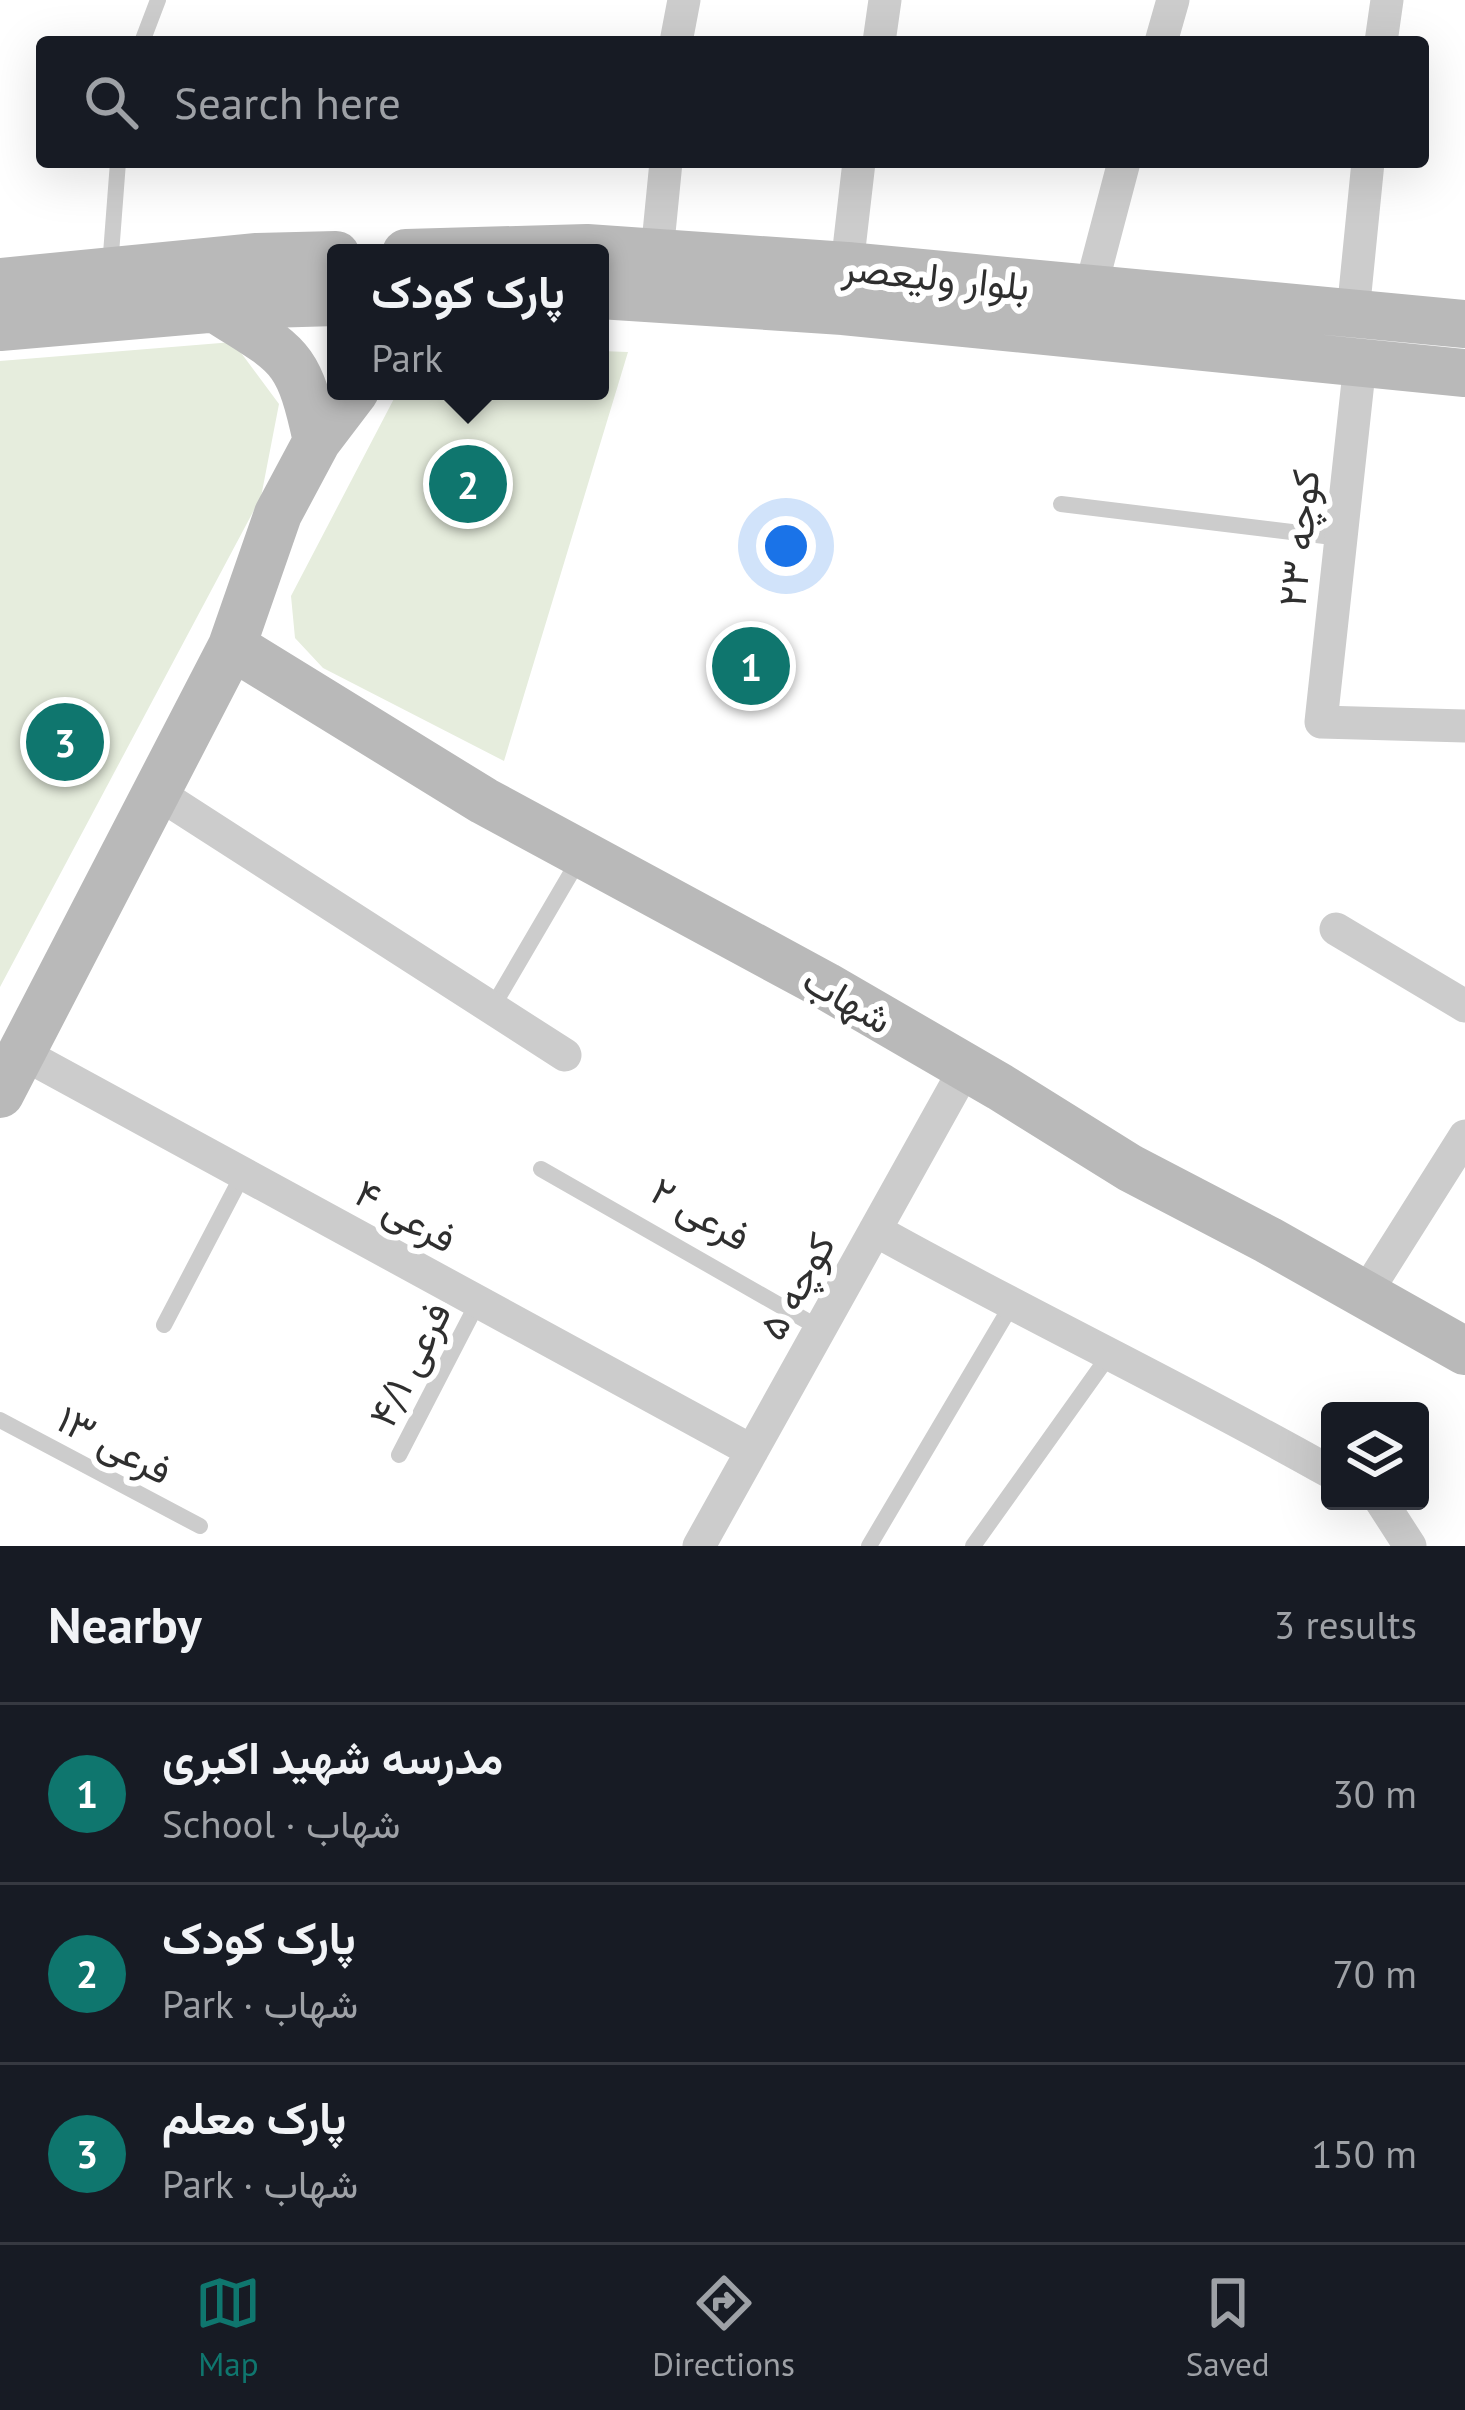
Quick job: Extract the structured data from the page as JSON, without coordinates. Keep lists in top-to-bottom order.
{
  "streets": {
    "main road": ["بلوار ولیعصر", "شهاب"],
    "street": ["کوچه ۲۳", "فرعی ۴", "کوچه ۵"],
    "lane": ["فرعی ۲", "فرعی ۴/۱", "فرعی ۱۳"]
  },
  "crossings": [
    ["بلوار ولیعصر", "کوچه ۲۳"],
    ["شهاب", "کوچه ۵"],
    ["فرعی ۲", "کوچه ۵"],
    ["فرعی ۴", "کوچه ۵"],
    ["فرعی ۴", "فرعی ۴/۱"]
  ],
  "page": {
    "search": "Search here",
    "popup": ["پارک کودک", "Park"],
    "pins": ["2", "1", "3"],
    "heading": ["Nearby", "3 results"],
    "list": [
      {
        "mark": "1",
        "name": "مدرسه شهید اکبری",
        "note": "School · شهاب",
        "value": "30 m"
      },
      {
        "mark": "2",
        "name": "پارک کودک",
        "note": "Park · شهاب",
        "value": "70 m"
      },
      {
        "mark": "3",
        "name": "پارک معلم",
        "note": "Park · شهاب",
        "value": "150 m"
      }
    ],
    "nav": ["Map", "Directions", "Saved"]
  }
}
